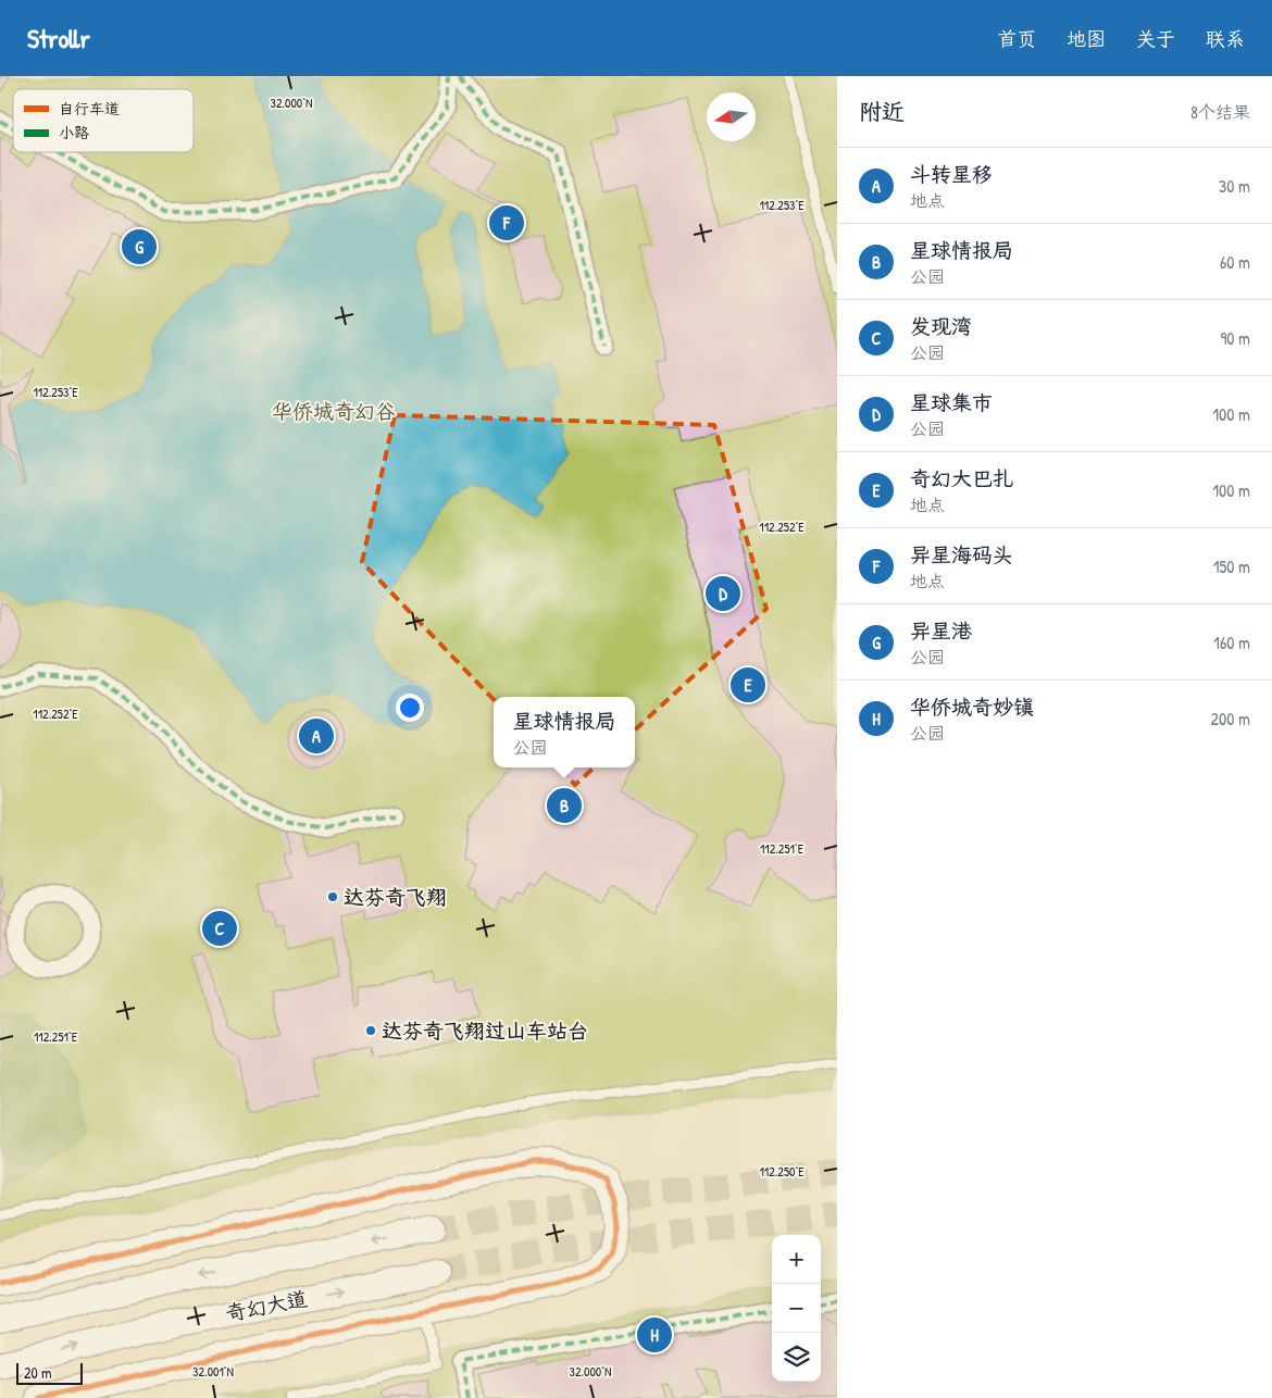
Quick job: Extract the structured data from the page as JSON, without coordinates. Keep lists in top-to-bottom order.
{
  "streets": {
    "street": ["奇幻大道"]
  },
  "parks": ["华侨城奇幻谷"],
  "places": ["达芬奇飞翔", "达芬奇飞翔过山车站台"],
  "legend": ["自行车道", "小路"],
  "scale_bar": "20 m",
  "north": "left",
  "page": {
    "header": "Strollr",
    "nav": [
      "首页",
      "地图",
      "关于",
      "联系"
    ],
    "heading": ["附近", "8个结果"],
    "list": [
      {
        "mark": "A",
        "name": "斗转星移",
        "note": "地点",
        "value": "30 m"
      },
      {
        "mark": "B",
        "name": "星球情报局",
        "note": "公园",
        "value": "60 m"
      },
      {
        "mark": "C",
        "name": "发现湾",
        "note": "公园",
        "value": "90 m"
      },
      {
        "mark": "D",
        "name": "星球集市",
        "note": "公园",
        "value": "100 m"
      },
      {
        "mark": "E",
        "name": "奇幻大巴扎",
        "note": "地点",
        "value": "100 m"
      },
      {
        "mark": "F",
        "name": "异星海码头",
        "note": "地点",
        "value": "150 m"
      },
      {
        "mark": "G",
        "name": "异星港",
        "note": "公园",
        "value": "160 m"
      },
      {
        "mark": "H",
        "name": "华侨城奇妙镇",
        "note": "公园",
        "value": "200 m"
      }
    ],
    "pins": [
      "F",
      "G",
      "D",
      "E",
      "A",
      "B",
      "C",
      "H"
    ],
    "popup": ["星球情报局", "公园"],
    "map_buttons": ["+", "−"],
    "scale": "20 m"
  },
  "coordinates": [
    "32.000°N",
    "112.253°E",
    "112.252°E",
    "112.251°E",
    "112.250°E",
    "32.001°N"
  ]
}
